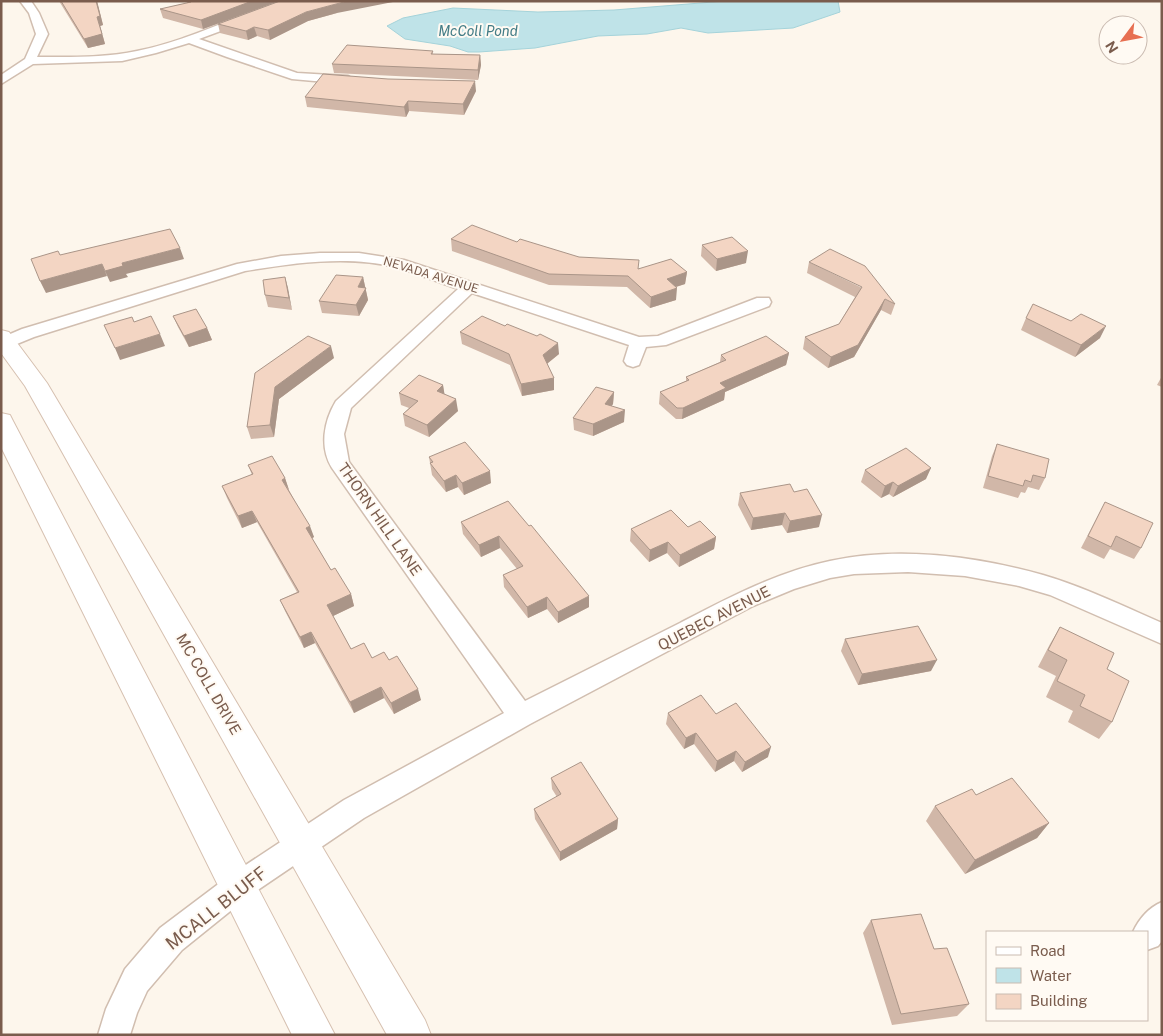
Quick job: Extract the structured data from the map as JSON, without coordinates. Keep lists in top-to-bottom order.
{
  "streets": {
    "main road": ["MC COLL DRIVE"],
    "street": [
      "NEVADA AVENUE",
      "THORN HILL LANE",
      "QUEBEC AVENUE",
      "MCALL BLUFF"
    ]
  },
  "crossings": [
    ["NEVADA AVENUE", "THORN HILL LANE"],
    ["NEVADA AVENUE", "MC COLL DRIVE"],
    ["THORN HILL LANE", "QUEBEC AVENUE"],
    ["QUEBEC AVENUE", "MC COLL DRIVE"],
    ["QUEBEC AVENUE", "MCALL BLUFF"],
    ["MC COLL DRIVE", "MCALL BLUFF"]
  ],
  "water": ["McColl Pond"],
  "legend": ["Road", "Water", "Building"],
  "north": "bottom left"
}
